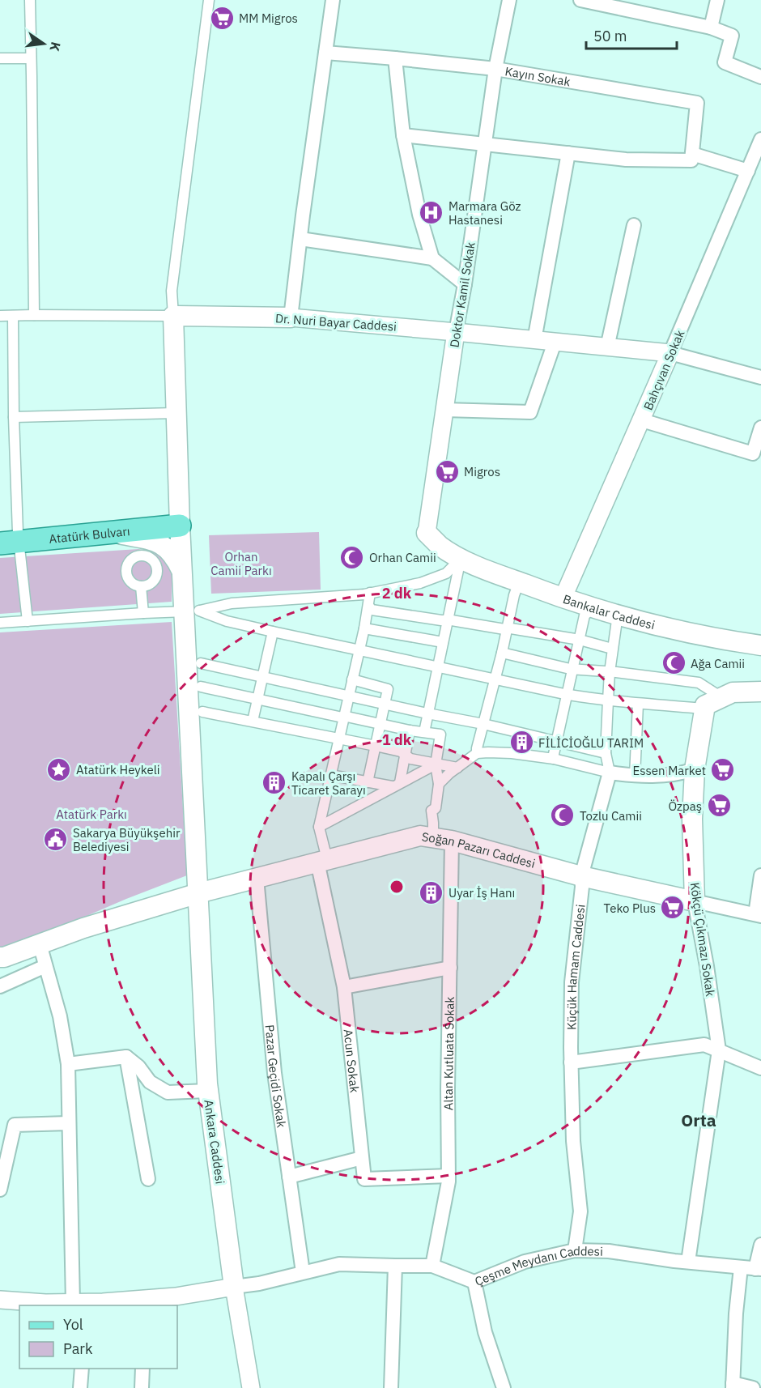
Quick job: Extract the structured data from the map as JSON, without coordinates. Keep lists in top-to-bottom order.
{
  "streets": {
    "main road": [
      "Dr. Nuri Bayar Caddesi",
      "Atatürk Bulvarı",
      "Bankalar Caddesi",
      "Soğan Pazarı Caddesi",
      "Kökçü Çıkmazı Sokak",
      "Ankara Caddesi"
    ],
    "street": [
      "Kayın Sokak",
      "Doktor Kamil Sokak",
      "Bahçıvan Sokak",
      "Küçük Hamam Caddesi",
      "Altan Kutluata Sokak",
      "Acun Sokak",
      "Pazar Geçidi Sokak",
      "Çeşme Meydanı Caddesi"
    ]
  },
  "crossings": [
    ["Kayın Sokak", "Doktor Kamil Sokak"],
    ["Doktor Kamil Sokak", "Dr. Nuri Bayar Caddesi"],
    ["Doktor Kamil Sokak", "Bankalar Caddesi"],
    ["Dr. Nuri Bayar Caddesi", "Bahçıvan Sokak"],
    ["Dr. Nuri Bayar Caddesi", "Ankara Caddesi"],
    ["Bahçıvan Sokak", "Bankalar Caddesi"],
    ["Atatürk Bulvarı", "Ankara Caddesi"],
    ["Soğan Pazarı Caddesi", "Kökçü Çıkmazı Sokak"],
    ["Soğan Pazarı Caddesi", "Küçük Hamam Caddesi"],
    ["Soğan Pazarı Caddesi", "Altan Kutluata Sokak"],
    ["Soğan Pazarı Caddesi", "Acun Sokak"],
    ["Soğan Pazarı Caddesi", "Pazar Geçidi Sokak"],
    ["Soğan Pazarı Caddesi", "Ankara Caddesi"],
    ["Kökçü Çıkmazı Sokak", "Çeşme Meydanı Caddesi"],
    ["Küçük Hamam Caddesi", "Çeşme Meydanı Caddesi"],
    ["Altan Kutluata Sokak", "Acun Sokak"],
    ["Altan Kutluata Sokak", "Çeşme Meydanı Caddesi"],
    ["Pazar Geçidi Sokak", "Çeşme Meydanı Caddesi"],
    ["Ankara Caddesi", "Çeşme Meydanı Caddesi"]
  ],
  "districts": ["Orta"],
  "parks": ["Orhan Camii Parkı", "Atatürk Parkı"],
  "places": {
    "supermarket": [
      "MM Migros",
      "Migros",
      "Essen Market",
      "Özpaş",
      "Teko Plus"
    ],
    "hospital": ["Marmara Göz Hastanesi"],
    "mosque": ["Orhan Camii", "Ağa Camii", "Tozlu Camii"],
    "building": ["FİLİCİOĞLU TARIM", "Kapalı Çarşı Ticaret Sarayı", "Uyar İş Hanı"],
    "place": ["Atatürk Heykeli"],
    "public building": ["Sakarya Büyükşehir Belediyesi"]
  },
  "legend": ["Yol", "Park"],
  "scale_bar": "50 m",
  "north": "right",
  "rings": ["2 dk", "1 dk"]
}
